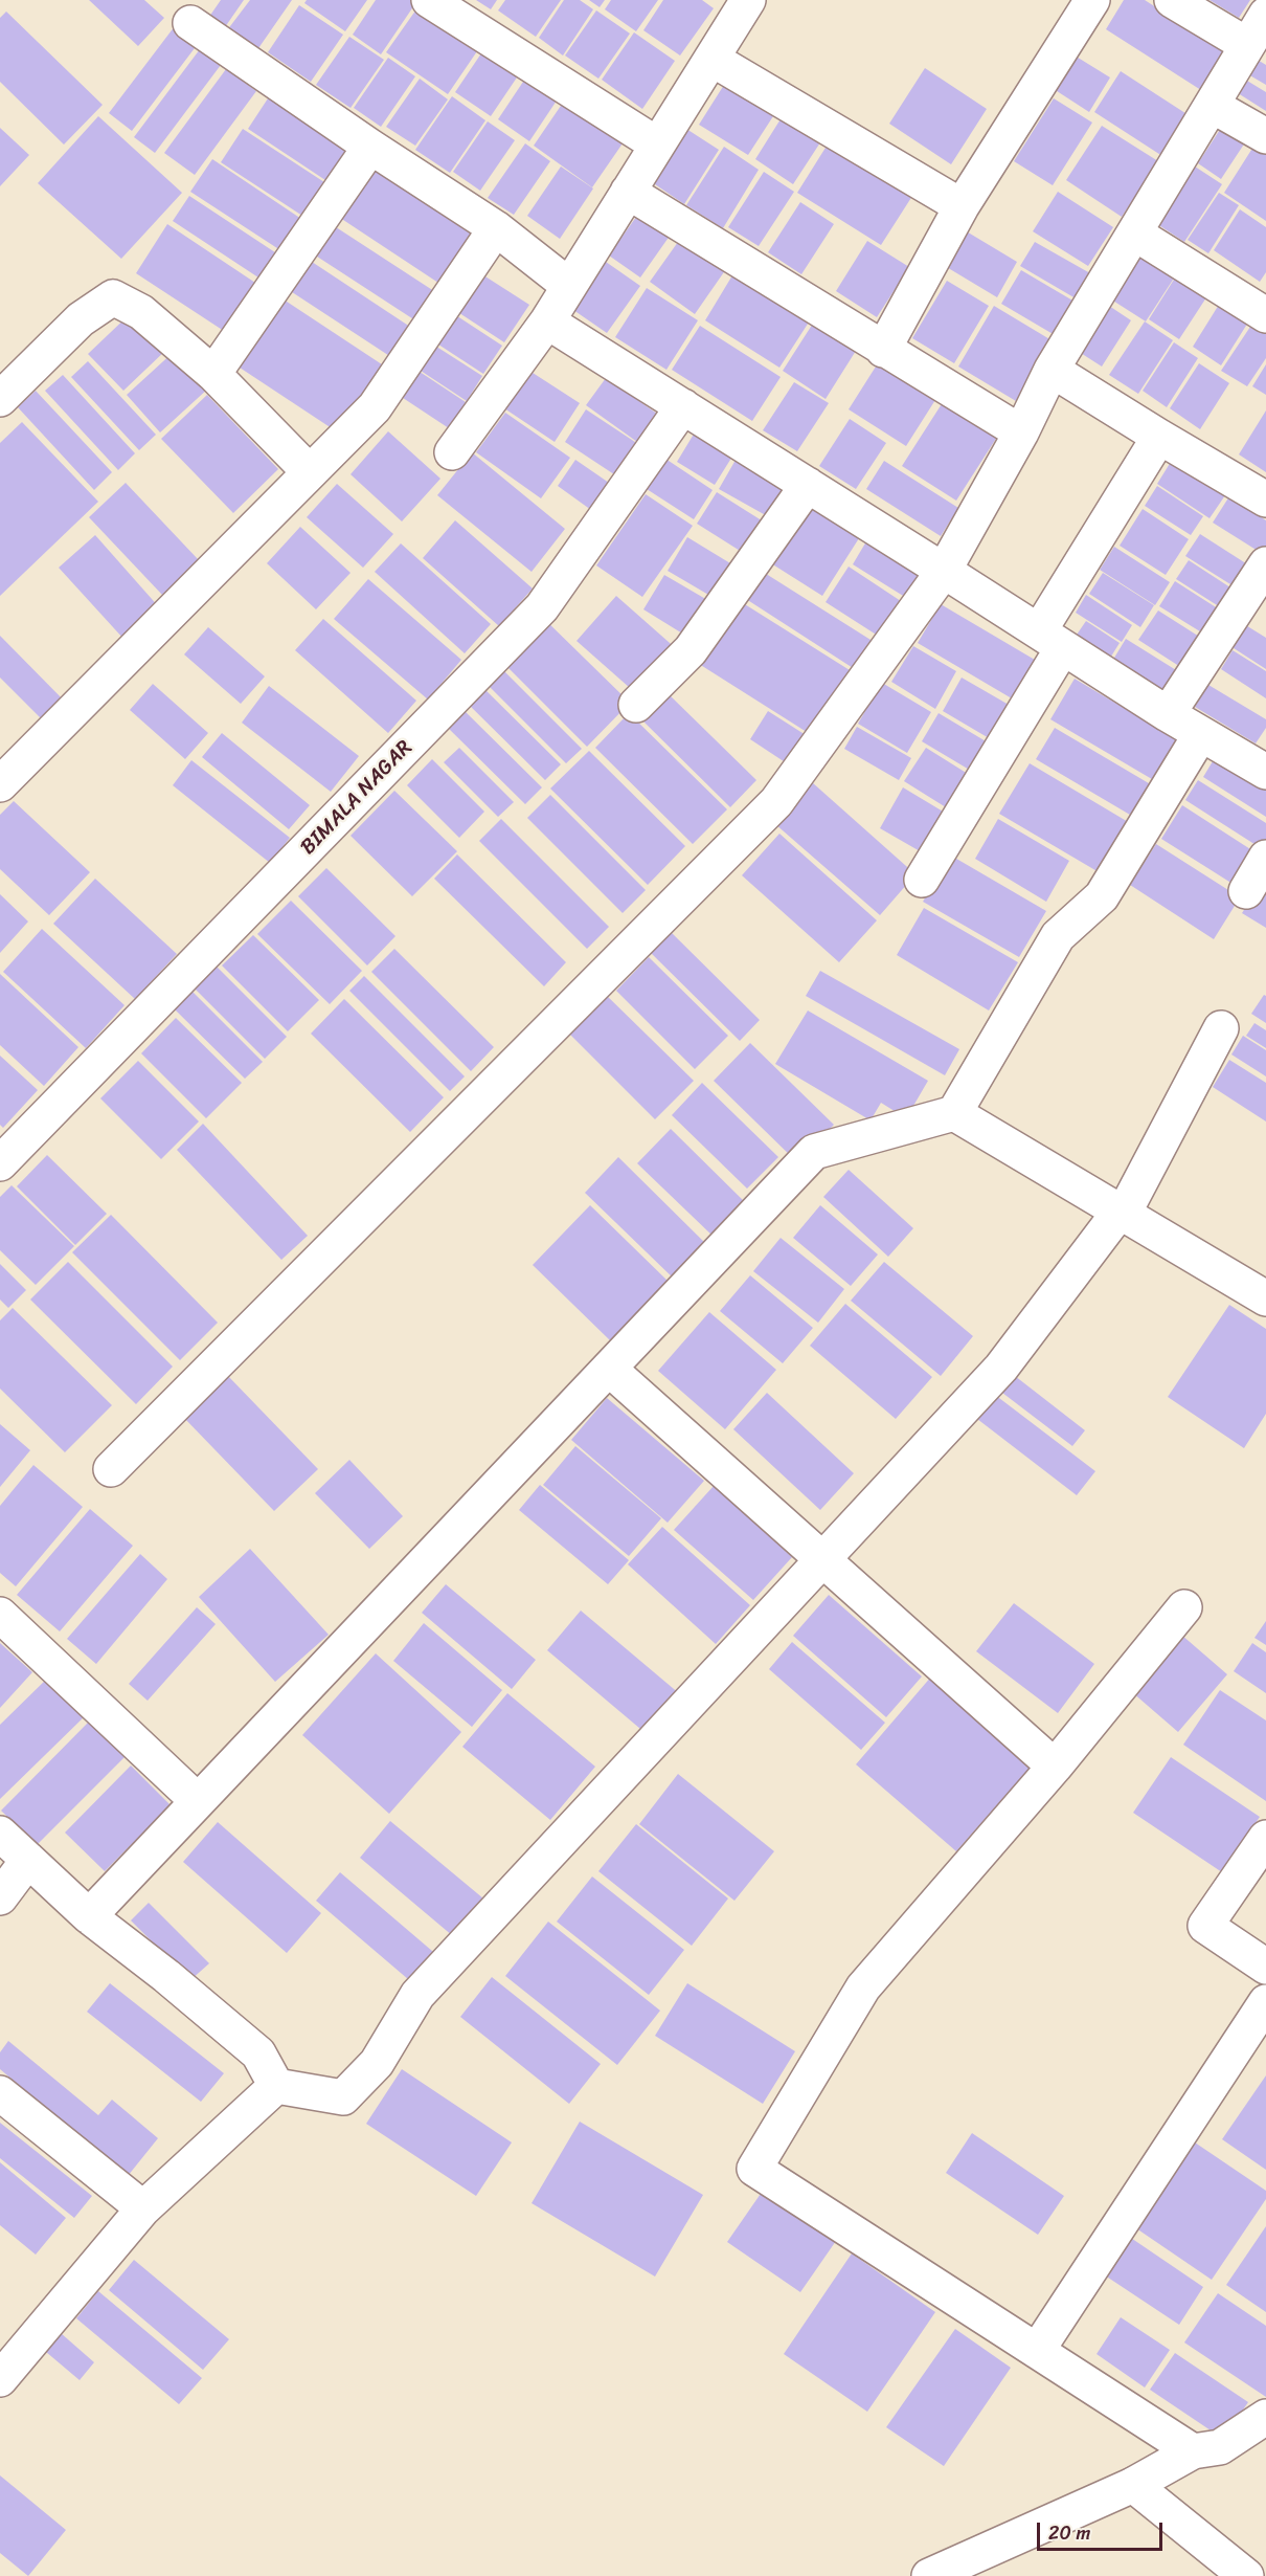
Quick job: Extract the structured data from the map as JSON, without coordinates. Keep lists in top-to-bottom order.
{
  "streets": {
    "street": ["BIMALA NAGAR"]
  },
  "scale_bar": "20 m"
}
